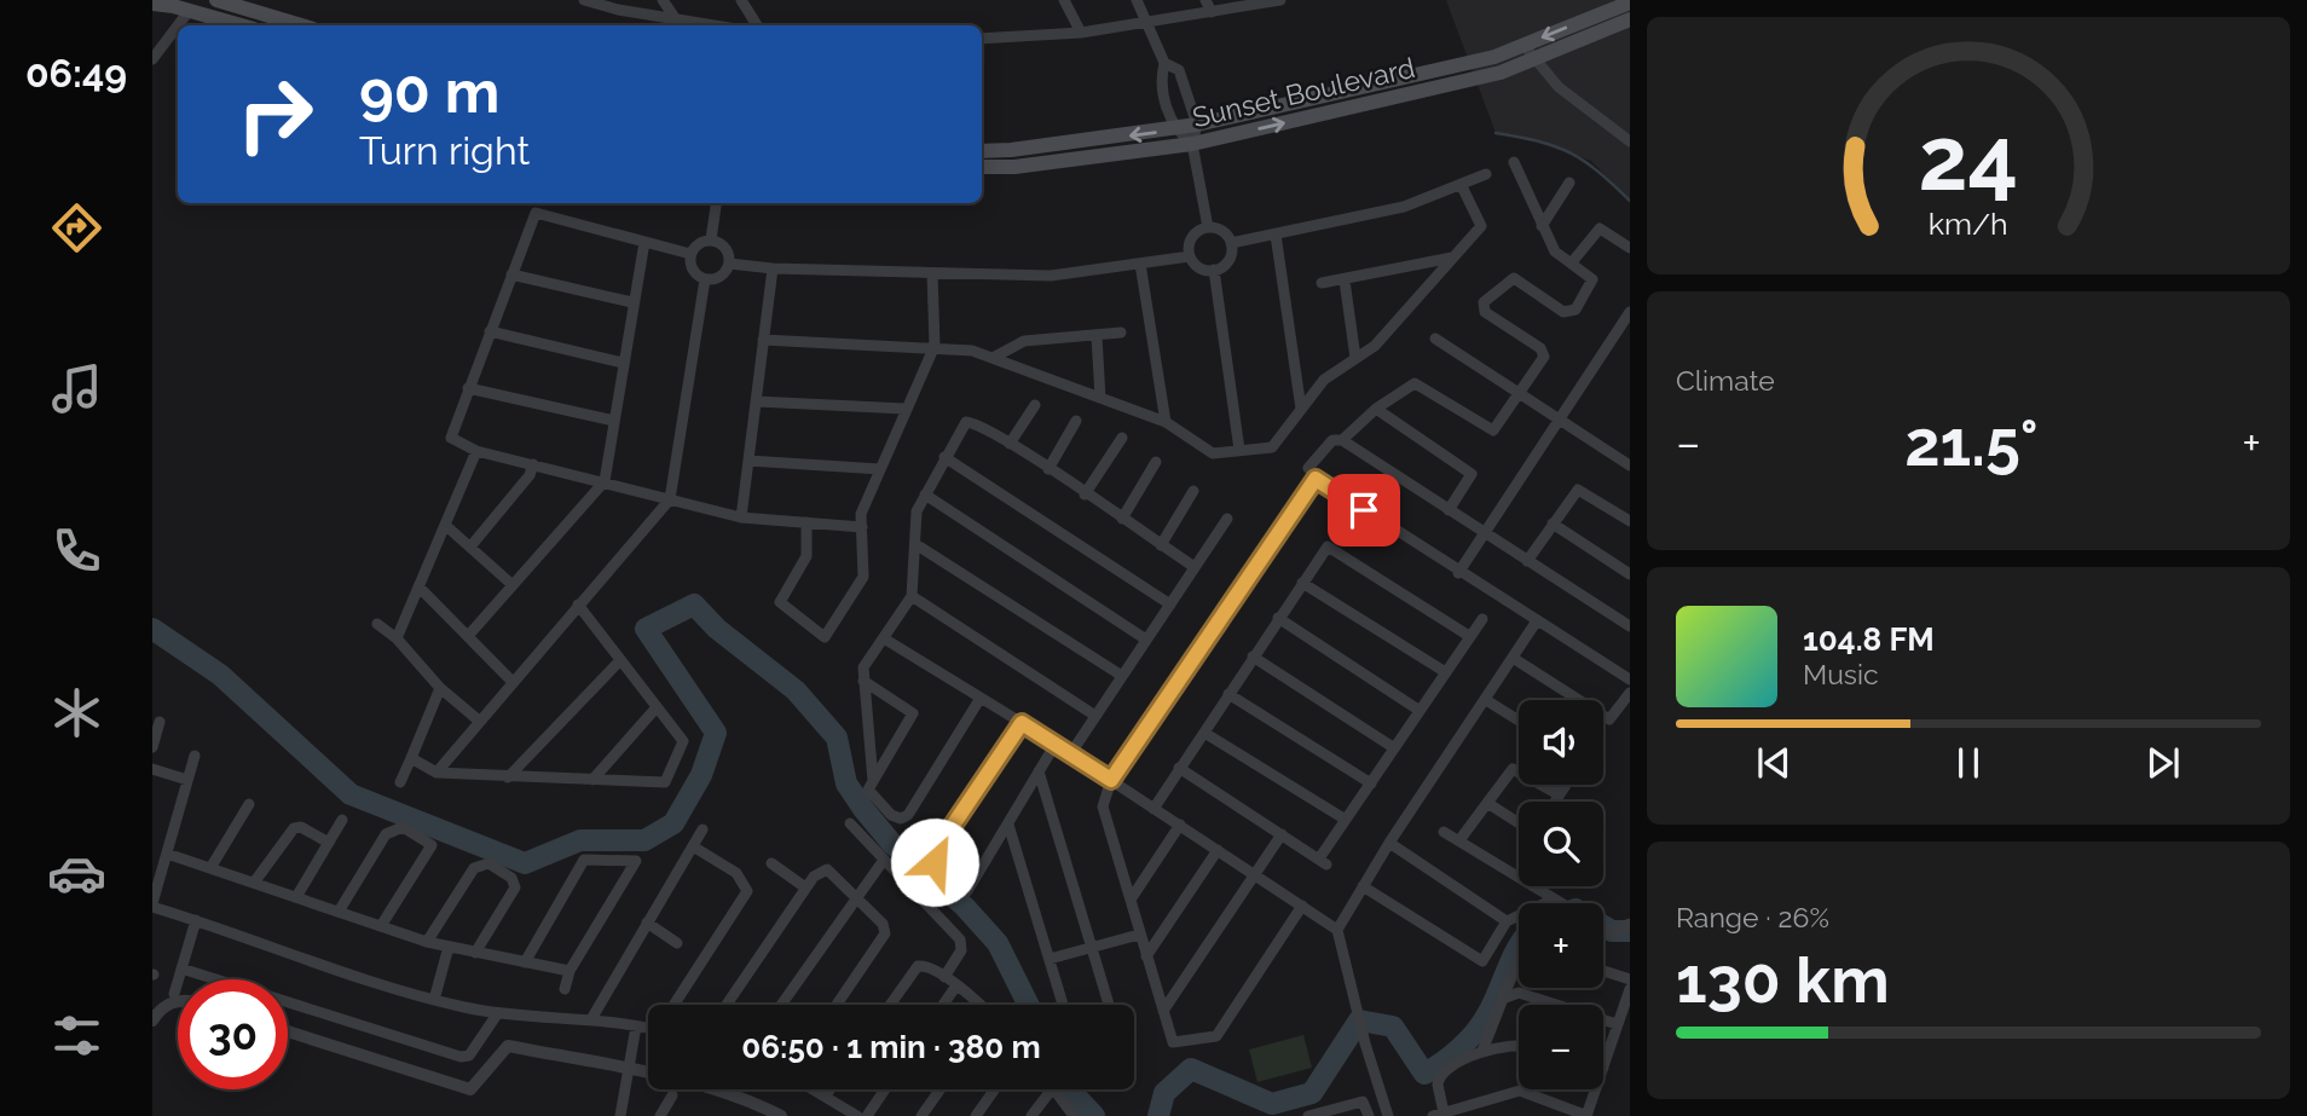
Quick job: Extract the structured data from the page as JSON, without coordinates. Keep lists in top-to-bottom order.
{
  "streets": {
    "main road": ["Sunset Boulevard"]
  },
  "page": {
    "tabs": "06:49",
    "turn": ["90 m", "Turn right"],
    "tile": [
      "Climate",
      ["Range · 26%", "130 km"]
    ],
    "heat": ["−", "21.5°", "+"],
    "song": ["104.8 FM", "Music"],
    "map_buttons": ["+", "−"],
    "limit": "30",
    "trip": "06:50 · 1 min · 380 m",
    "gauge": ["24", "km/h"]
  }
}
